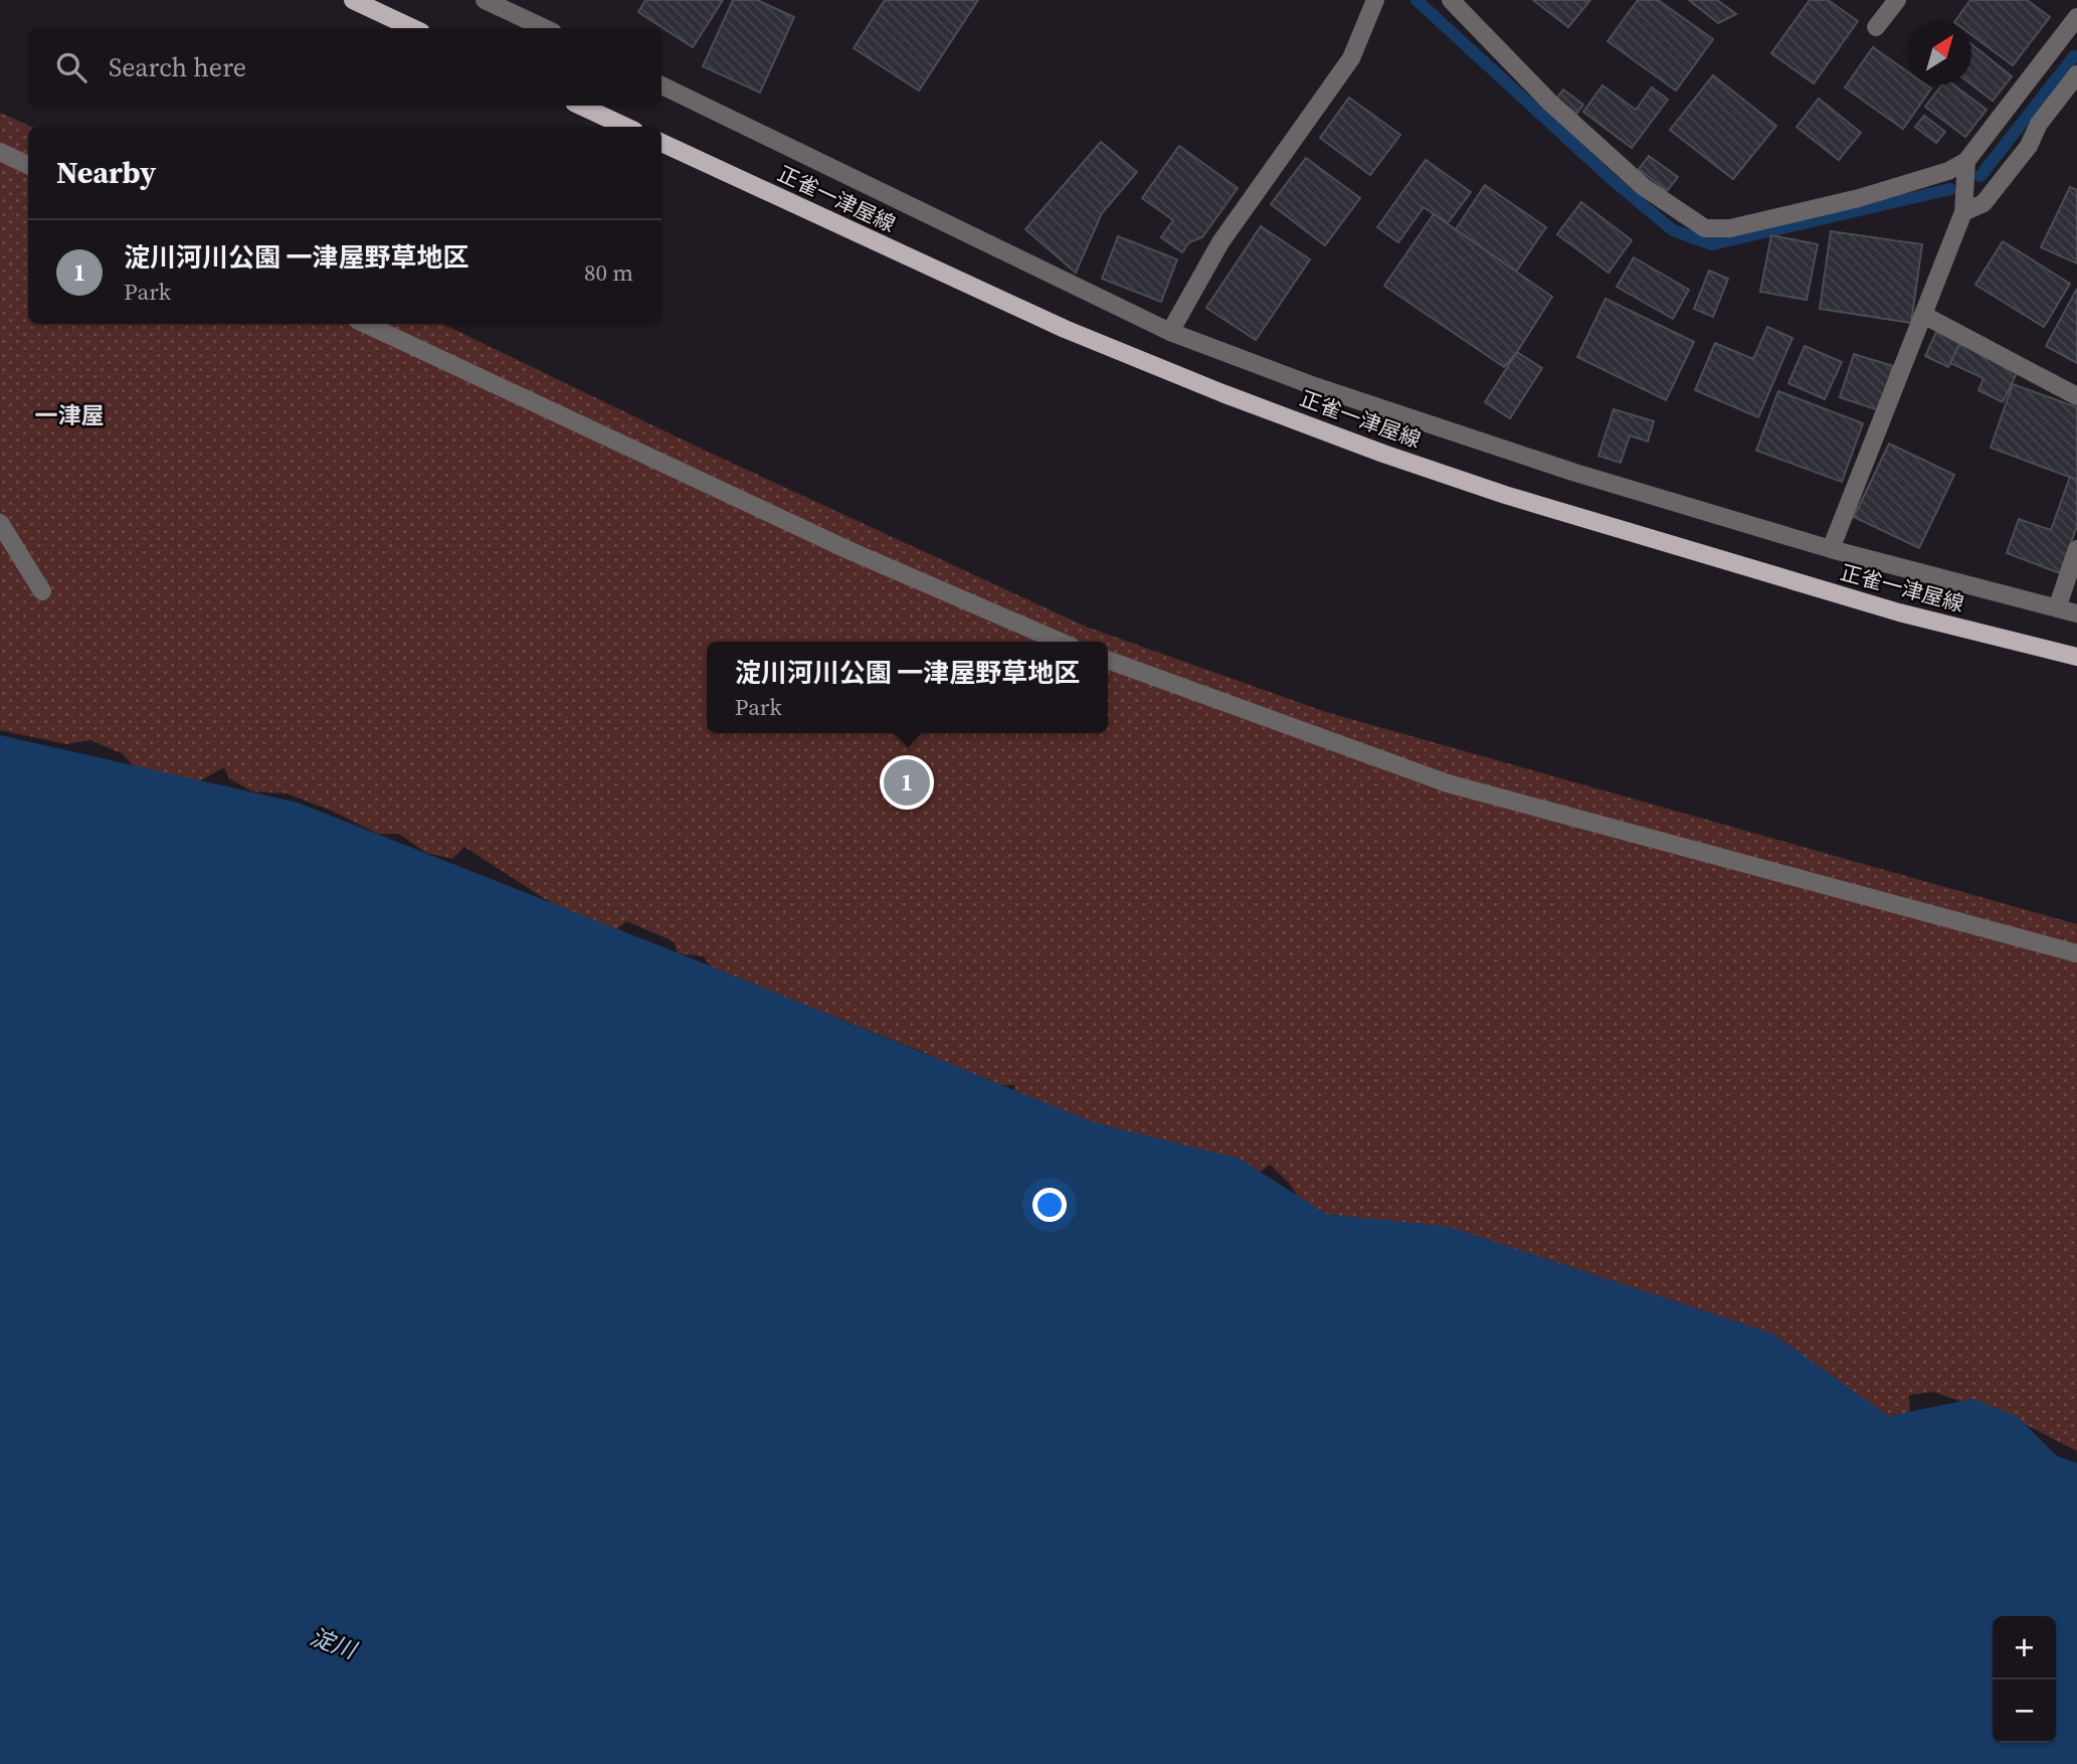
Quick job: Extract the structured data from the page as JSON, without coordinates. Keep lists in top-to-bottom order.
{
  "streets": {
    "main road": ["正雀一津屋線"]
  },
  "districts": ["一津屋"],
  "water": ["淀川"],
  "north": "top right",
  "page": {
    "search": "Search here",
    "heading": "Nearby",
    "list": [
      {
        "mark": "1",
        "name": "淀川河川公園 一津屋野草地区",
        "note": "Park",
        "value": "80 m"
      }
    ],
    "popup": ["淀川河川公園 一津屋野草地区", "Park"],
    "pins": "1",
    "map_buttons": ["+", "−"]
  }
}
